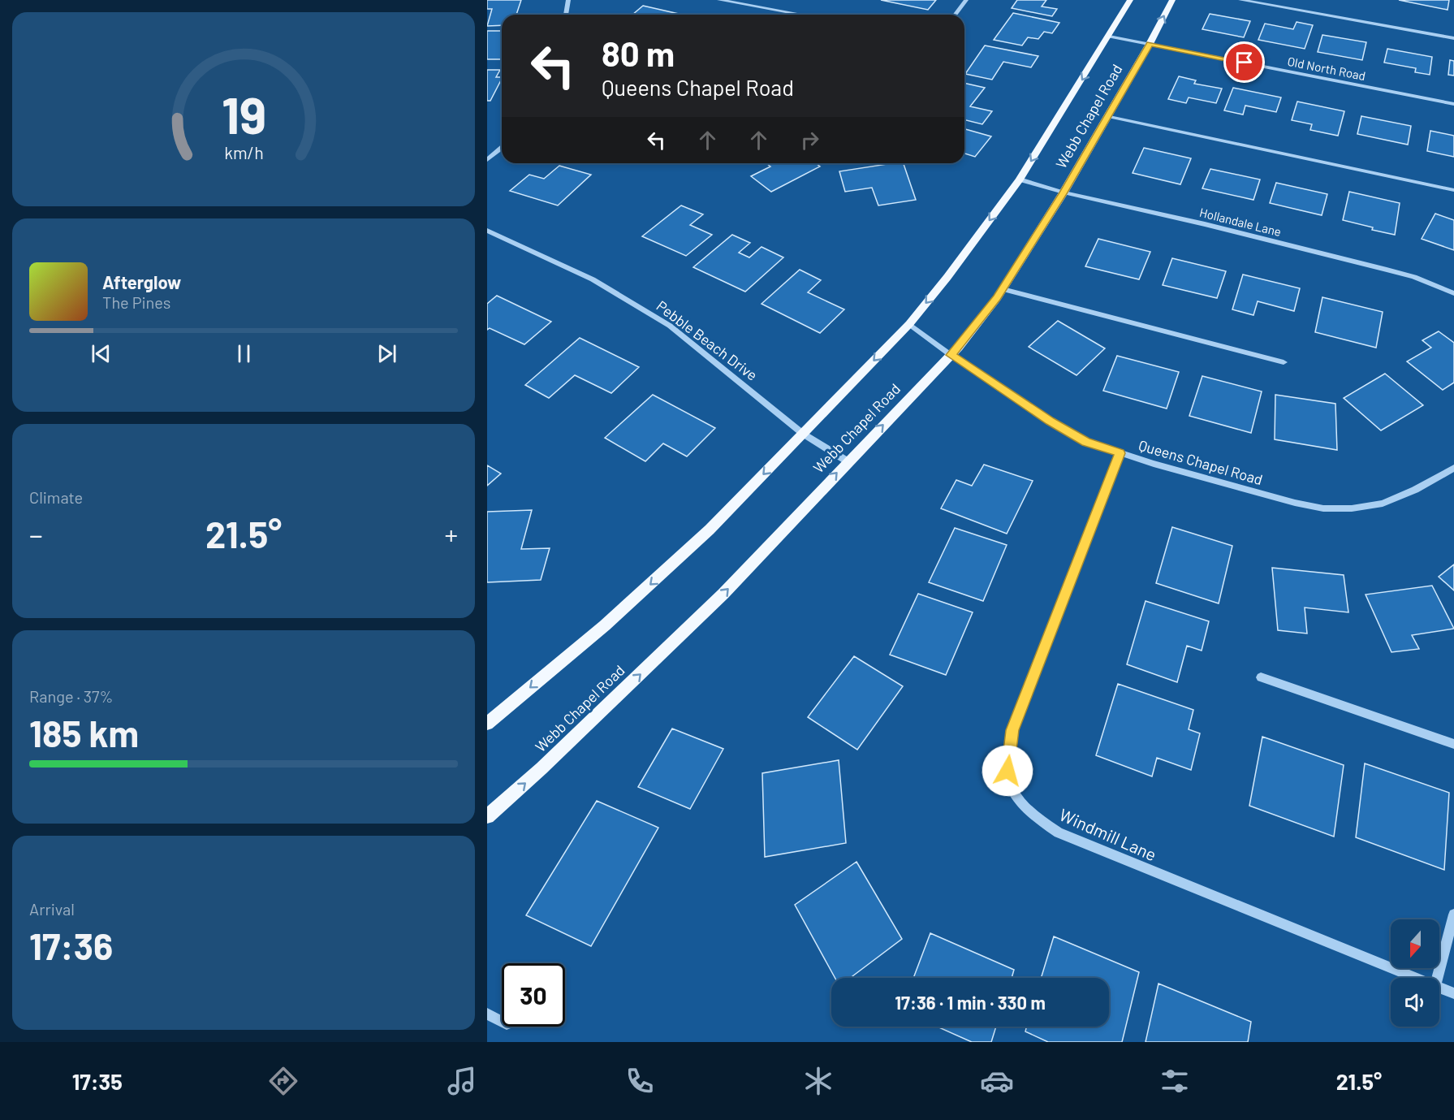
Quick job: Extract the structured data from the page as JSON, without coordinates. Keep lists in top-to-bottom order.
{
  "streets": {
    "main road": ["Webb Chapel Road"],
    "street": [
      "Old North Road",
      "Hollandale Lane",
      "Pebble Beach Drive",
      "Queens Chapel Road",
      "Windmill Lane"
    ]
  },
  "crossings": [
    ["Old North Road", "Webb Chapel Road"],
    ["Webb Chapel Road", "Hollandale Lane"],
    ["Webb Chapel Road", "Pebble Beach Drive"],
    ["Webb Chapel Road", "Queens Chapel Road"],
    ["Queens Chapel Road", "Windmill Lane"]
  ],
  "north": "bottom",
  "page": {
    "turn": ["80 m", "Queens Chapel Road"],
    "song": ["Afterglow", "The Pines"],
    "tile": [
      "Climate",
      ["Range · 37%", "185 km"],
      ["Arrival", "17:36"]
    ],
    "heat": ["−", "21.5°", "+"],
    "limit": "30",
    "trip": "17:36 · 1 min · 330 m",
    "tabs": ["17:35", "21.5°"],
    "gauge": ["19", "km/h"]
  }
}
